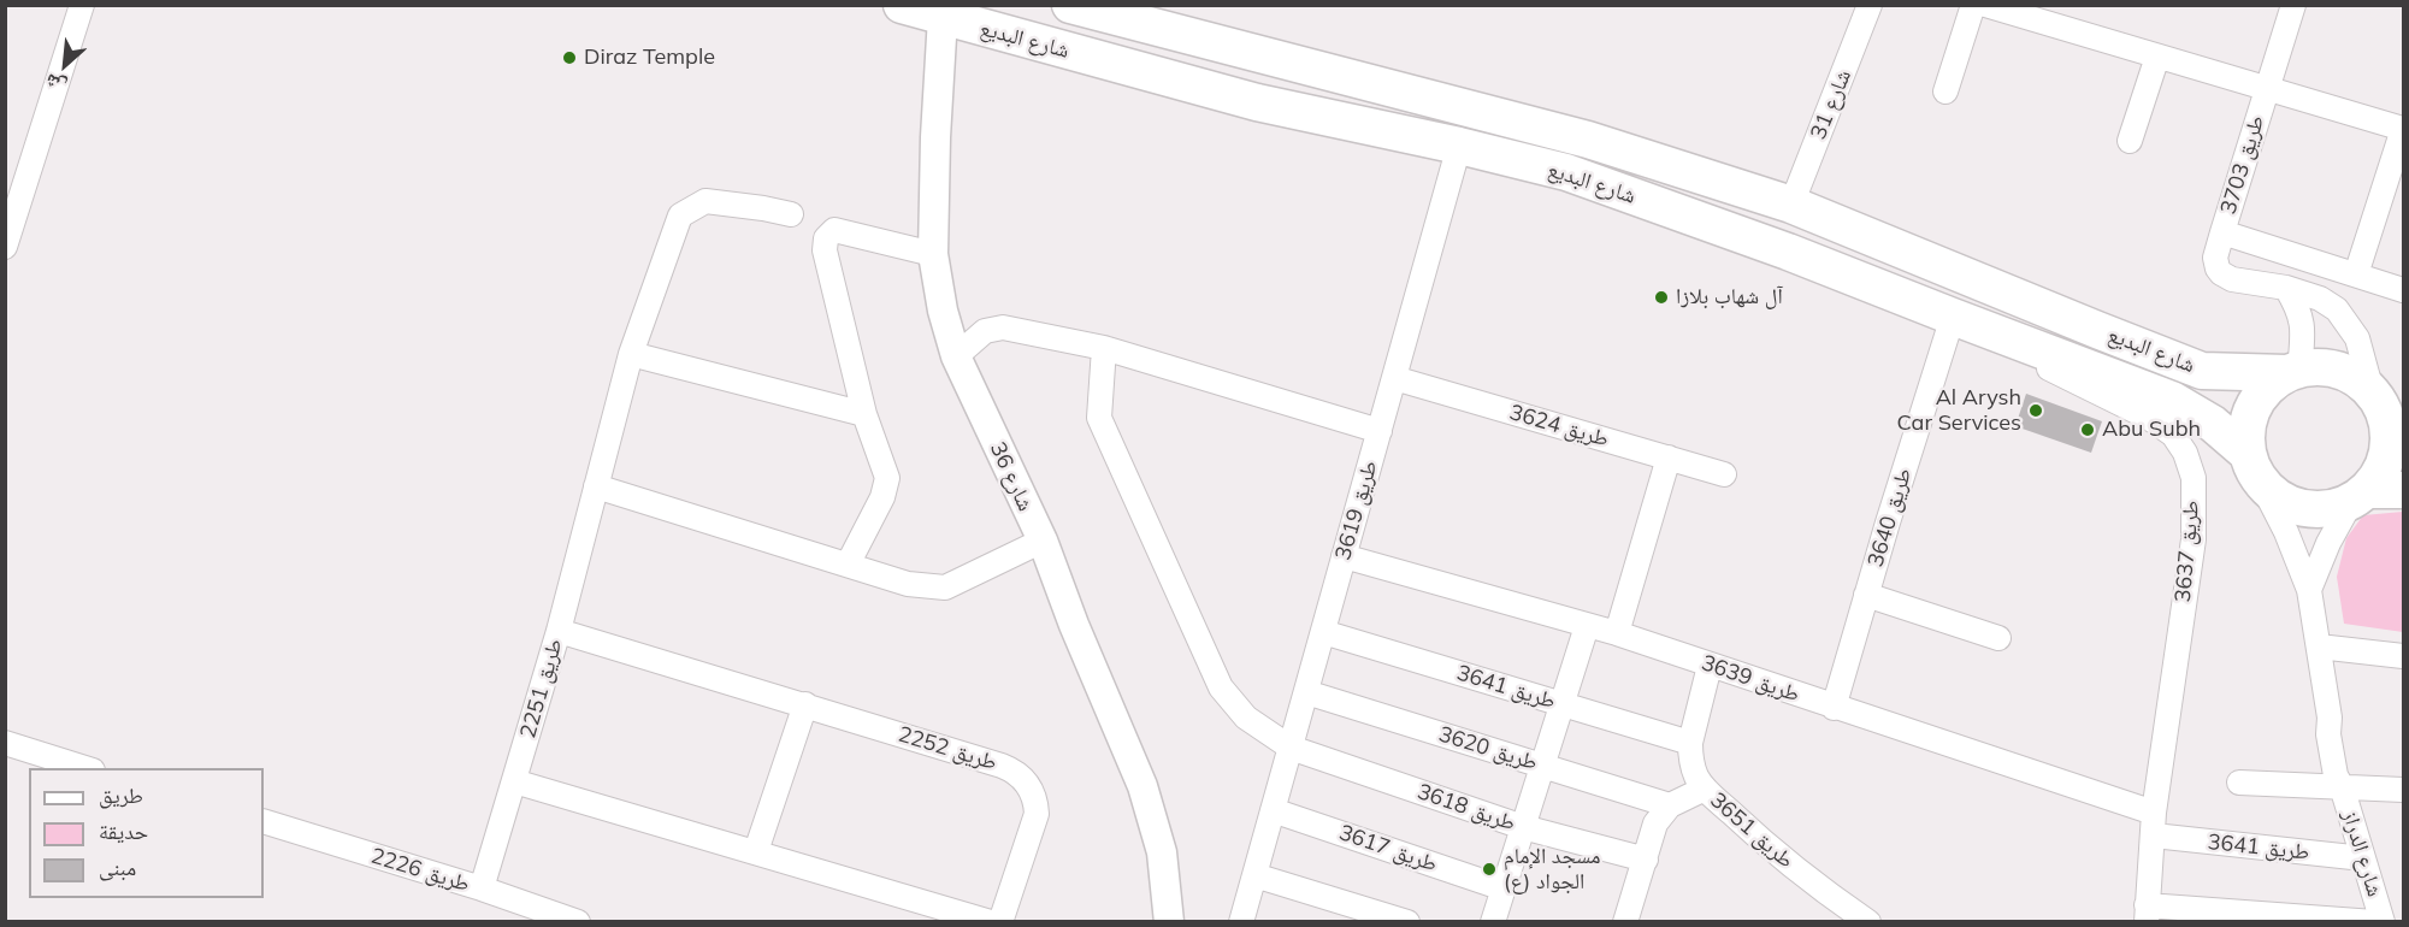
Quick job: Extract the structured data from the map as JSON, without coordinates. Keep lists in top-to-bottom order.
{
  "streets": {
    "main road": ["شارع البديع"],
    "street": [
      "شارع 31",
      "طريق 3703",
      "طريق 3624",
      "شارع 36",
      "طريق 3619",
      "طريق 3640",
      "طريق 3637",
      "طريق 3639",
      "طريق 3641",
      "طريق 2251",
      "طريق 2252",
      "طريق 3620",
      "طريق 3618",
      "طريق 3651",
      "طريق 3617",
      "شارع الدراز",
      "طريق 2226"
    ]
  },
  "crossings": [
    ["شارع البديع", "شارع 31"],
    ["شارع البديع", "شارع 36"],
    ["شارع البديع", "طريق 3619"],
    ["شارع البديع", "طريق 3640"],
    ["شارع البديع", "طريق 3637"],
    ["شارع البديع", "شارع الدراز"],
    ["طريق 3624", "طريق 3619"],
    ["طريق 3619", "طريق 3639"],
    ["طريق 3619", "طريق 3641"],
    ["طريق 3619", "طريق 3620"],
    ["طريق 3619", "طريق 3618"],
    ["طريق 3619", "طريق 3617"],
    ["طريق 3640", "طريق 3637"],
    ["طريق 3640", "طريق 3639"],
    ["طريق 3637", "طريق 3639"],
    ["طريق 3637", "طريق 3641"],
    ["طريق 3639", "طريق 3641"],
    ["طريق 3639", "طريق 3651"],
    ["طريق 3641", "طريق 3651"],
    ["طريق 3641", "شارع الدراز"],
    ["طريق 2251", "طريق 2252"],
    ["طريق 2251", "طريق 2226"]
  ],
  "places": [
    "Diraz Temple",
    "آل شهاب بلازا",
    "Al Arysh Car Services",
    "Abu Subh",
    "مسجد الإمام الجواد (ع)"
  ],
  "legend": ["طريق", "حديقة", "مبنى"],
  "north": "bottom left"
}
